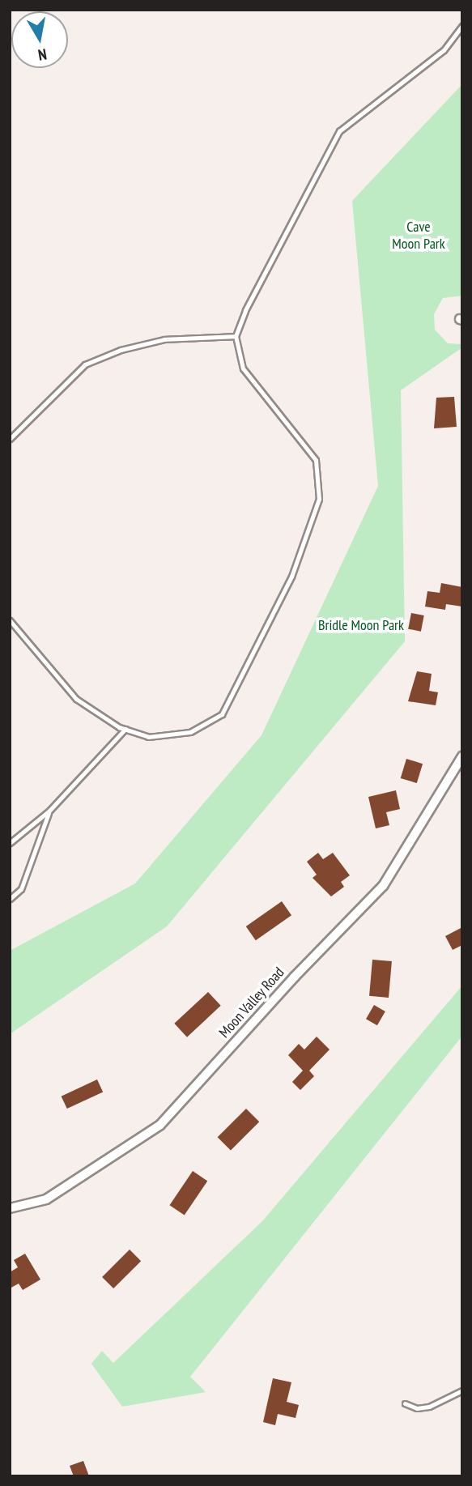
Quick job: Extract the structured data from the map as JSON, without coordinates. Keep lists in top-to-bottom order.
{
  "streets": {
    "street": ["Moon Valley Road"]
  },
  "parks": ["Cave Moon Park", "Bridle Moon Park"],
  "north": "bottom"
}
